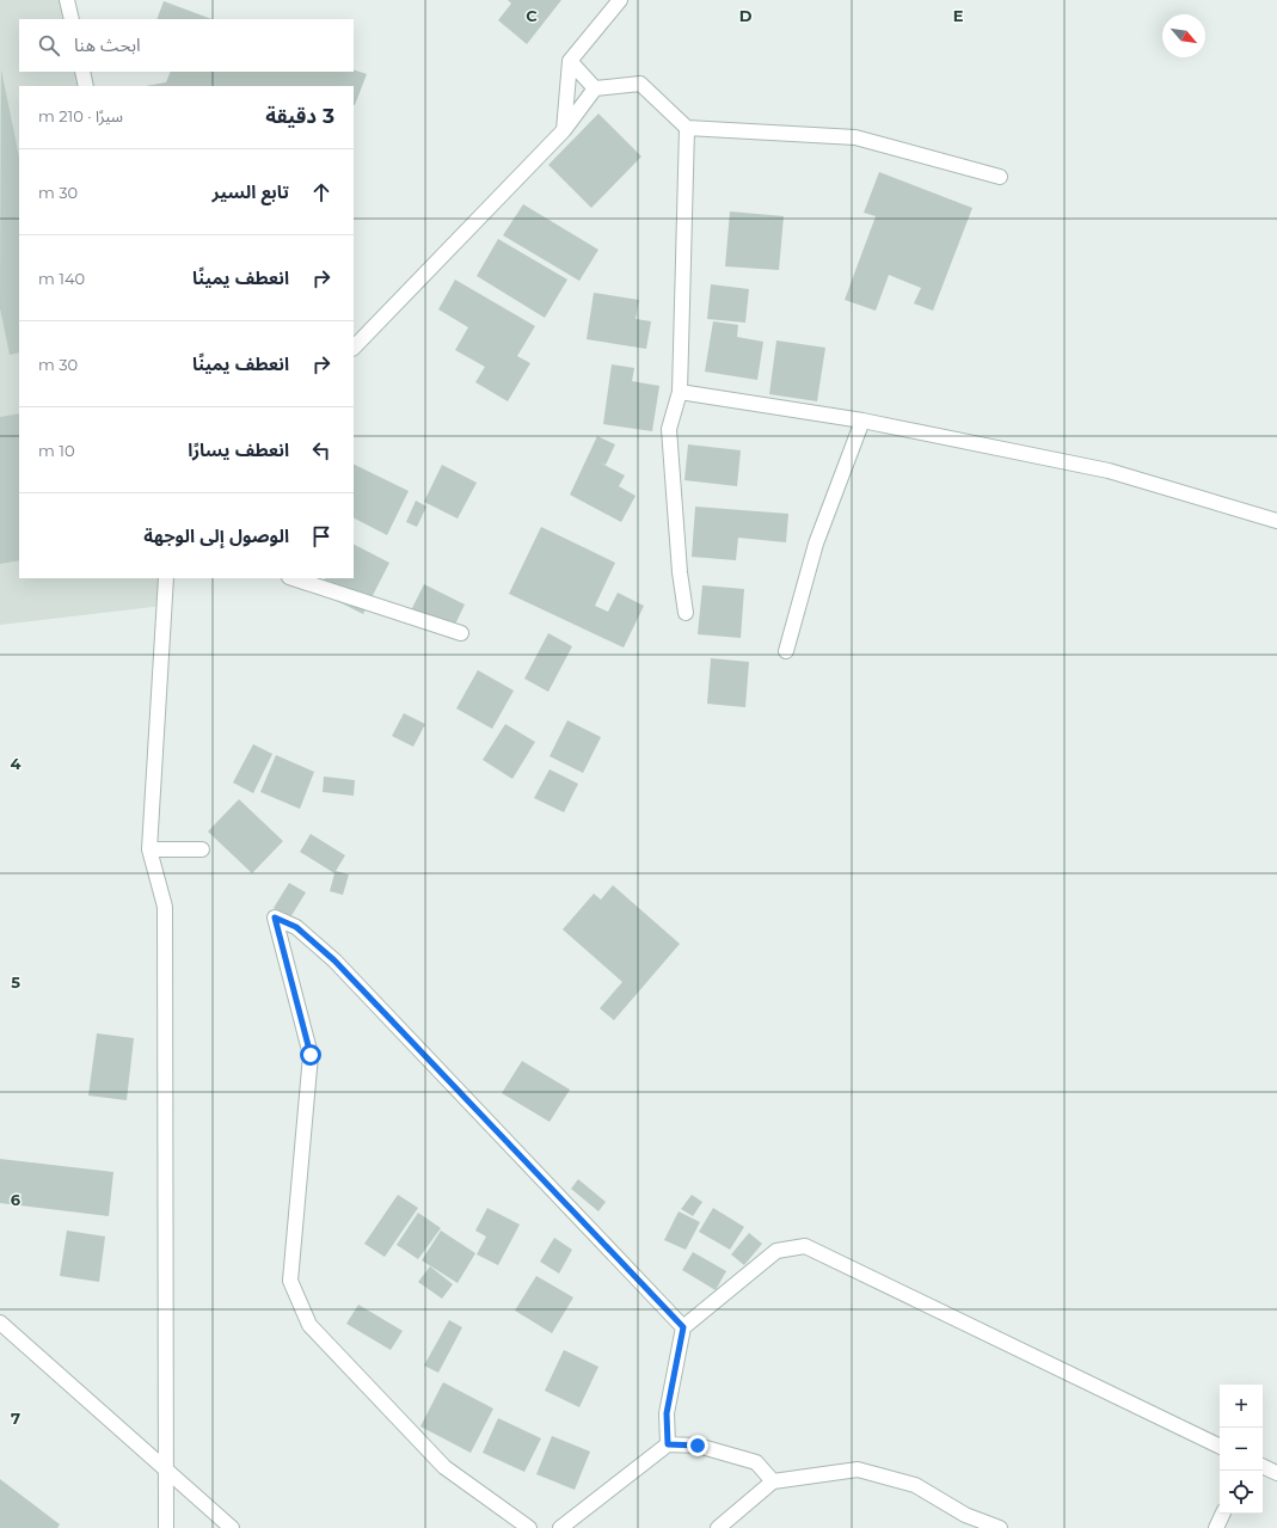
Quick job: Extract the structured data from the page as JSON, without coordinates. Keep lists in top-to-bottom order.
{
  "north": "bottom right",
  "page": {
    "search": "ابحث هنا",
    "heading": ["3 دقيقة", "سيرًا · 210 m"],
    "list": [
      ["تابع السير", "30 m"],
      ["انعطف يمينًا", "140 m"],
      ["انعطف يمينًا", "30 m"],
      ["انعطف يسارًا", "10 m"],
      "الوصول إلى الوجهة"
    ],
    "map_buttons": ["+", "−"]
  },
  "grid": {
    "columns": ["C", "D", "E"],
    "rows": [
      "4",
      "5",
      "6",
      "7"
    ]
  }
}
